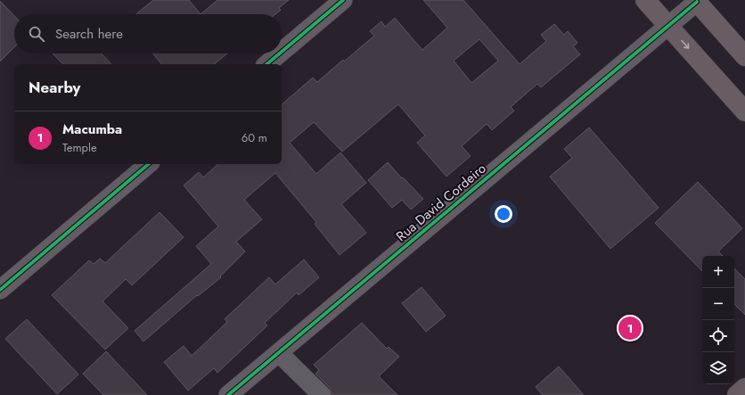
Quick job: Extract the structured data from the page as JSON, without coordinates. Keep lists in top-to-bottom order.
{
  "streets": {
    "street": ["Rua David Cordeiro"]
  },
  "page": {
    "search": "Search here",
    "heading": "Nearby",
    "list": [
      {
        "mark": "1",
        "name": "Macumba",
        "note": "Temple",
        "value": "60 m"
      }
    ],
    "map_buttons": ["+", "−"],
    "pins": "1"
  }
}
